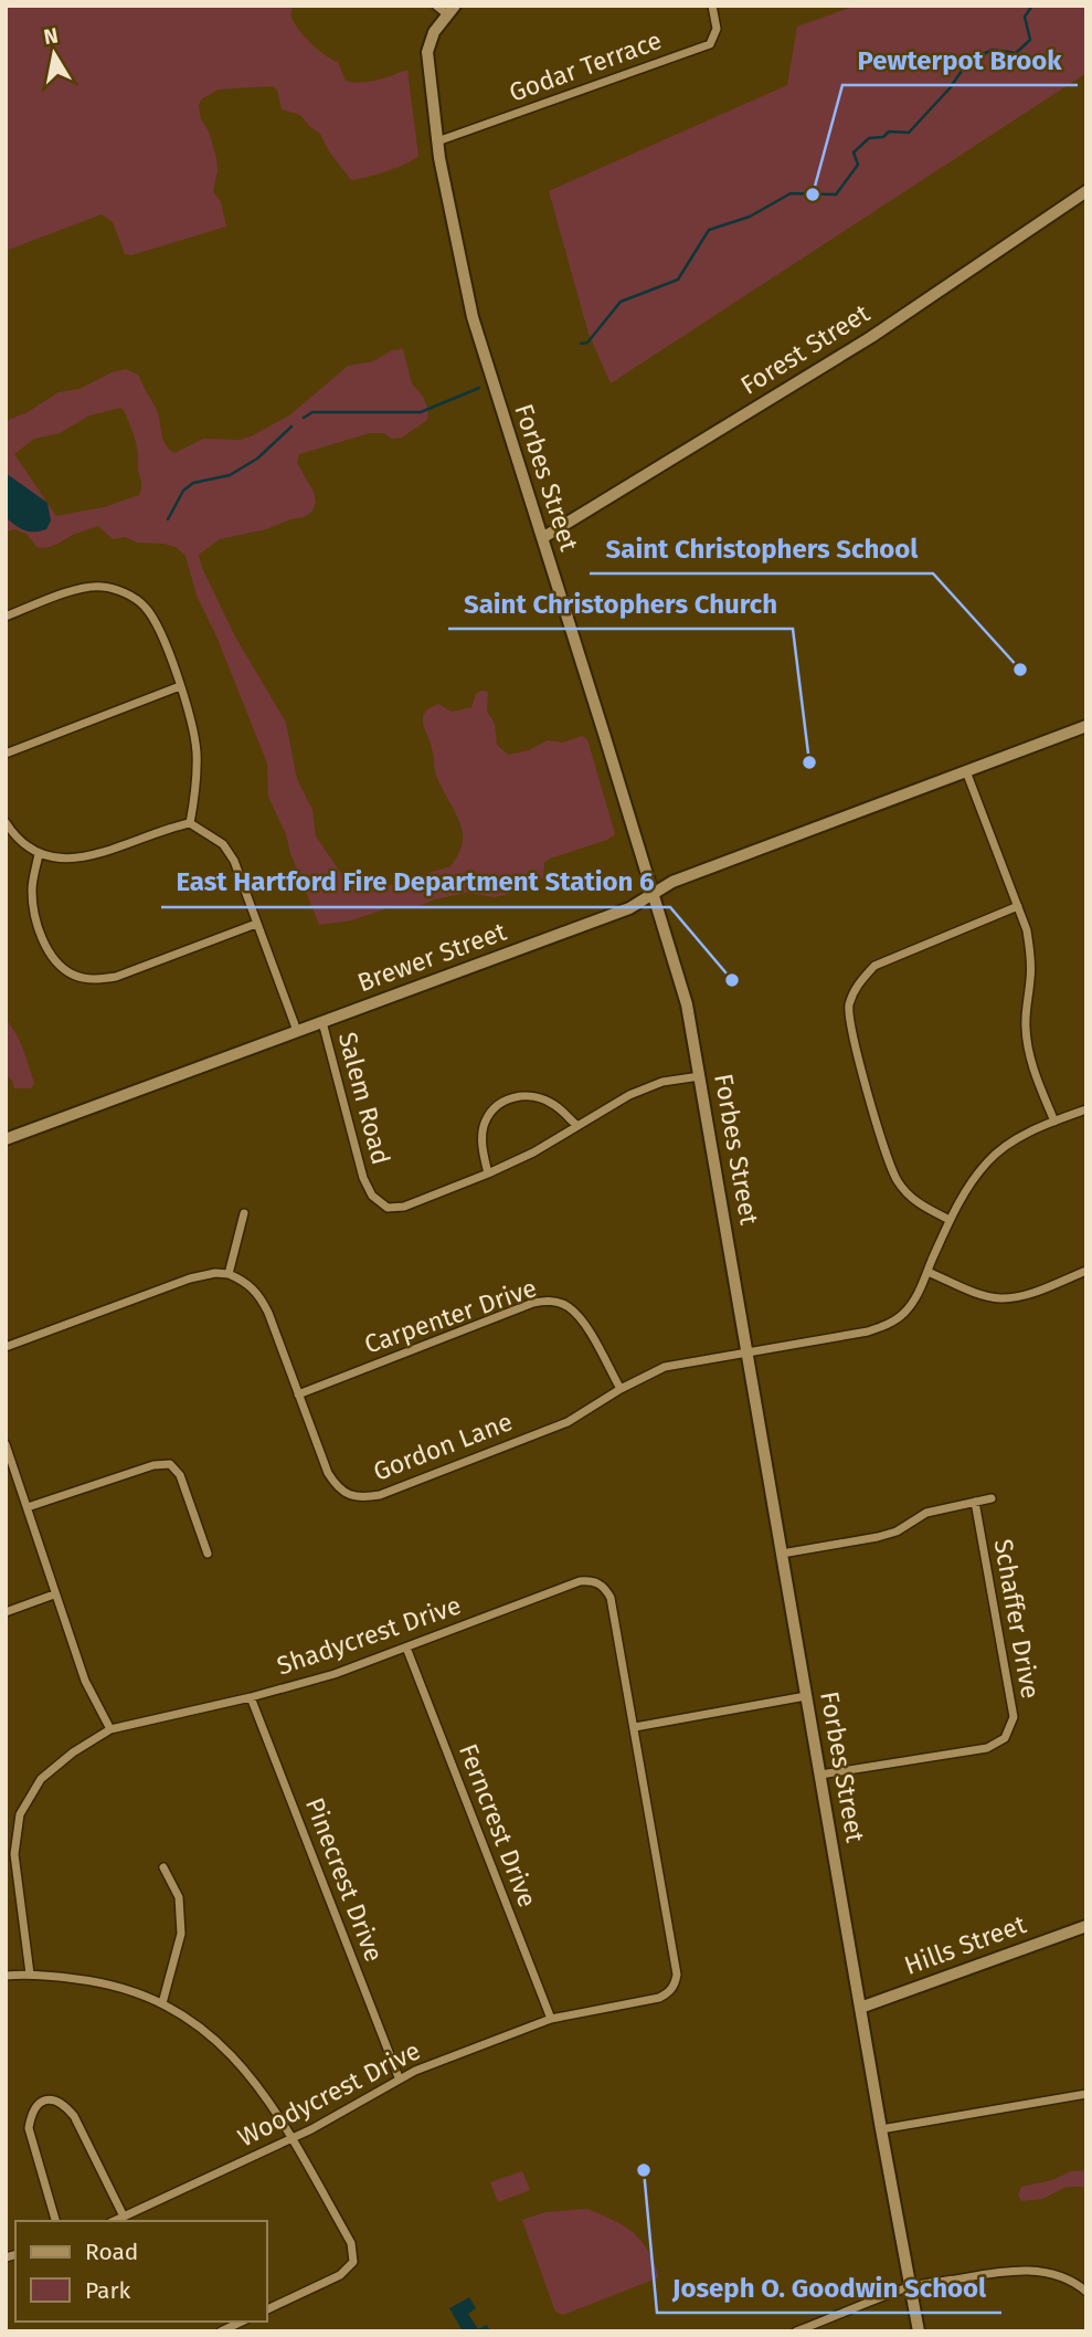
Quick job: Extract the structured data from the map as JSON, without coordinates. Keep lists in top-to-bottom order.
{
  "streets": {
    "main road": [
      "Forest Street",
      "Forbes Street",
      "Brewer Street",
      "Hills Street"
    ],
    "street": [
      "Godar Terrace",
      "Salem Road",
      "Carpenter Drive",
      "Gordon Lane",
      "Schaffer Drive",
      "Shadycrest Drive",
      "Ferncrest Drive",
      "Pinecrest Drive",
      "Woodycrest Drive"
    ]
  },
  "crossings": [
    ["Godar Terrace", "Forbes Street"],
    ["Forest Street", "Forbes Street"],
    ["Forbes Street", "Brewer Street"],
    ["Forbes Street", "Salem Road"],
    ["Forbes Street", "Gordon Lane"],
    ["Forbes Street", "Schaffer Drive"],
    ["Forbes Street", "Hills Street"],
    ["Brewer Street", "Salem Road"],
    ["Carpenter Drive", "Gordon Lane"],
    ["Shadycrest Drive", "Ferncrest Drive"],
    ["Shadycrest Drive", "Pinecrest Drive"],
    ["Shadycrest Drive", "Woodycrest Drive"],
    ["Ferncrest Drive", "Woodycrest Drive"],
    ["Pinecrest Drive", "Woodycrest Drive"]
  ],
  "places": [
    "Pewterpot Brook",
    "Saint Christophers School",
    "Saint Christophers Church",
    "East Hartford Fire Department Station 6",
    "Joseph O. Goodwin School"
  ],
  "legend": ["Road", "Park"],
  "north": "top"
}
